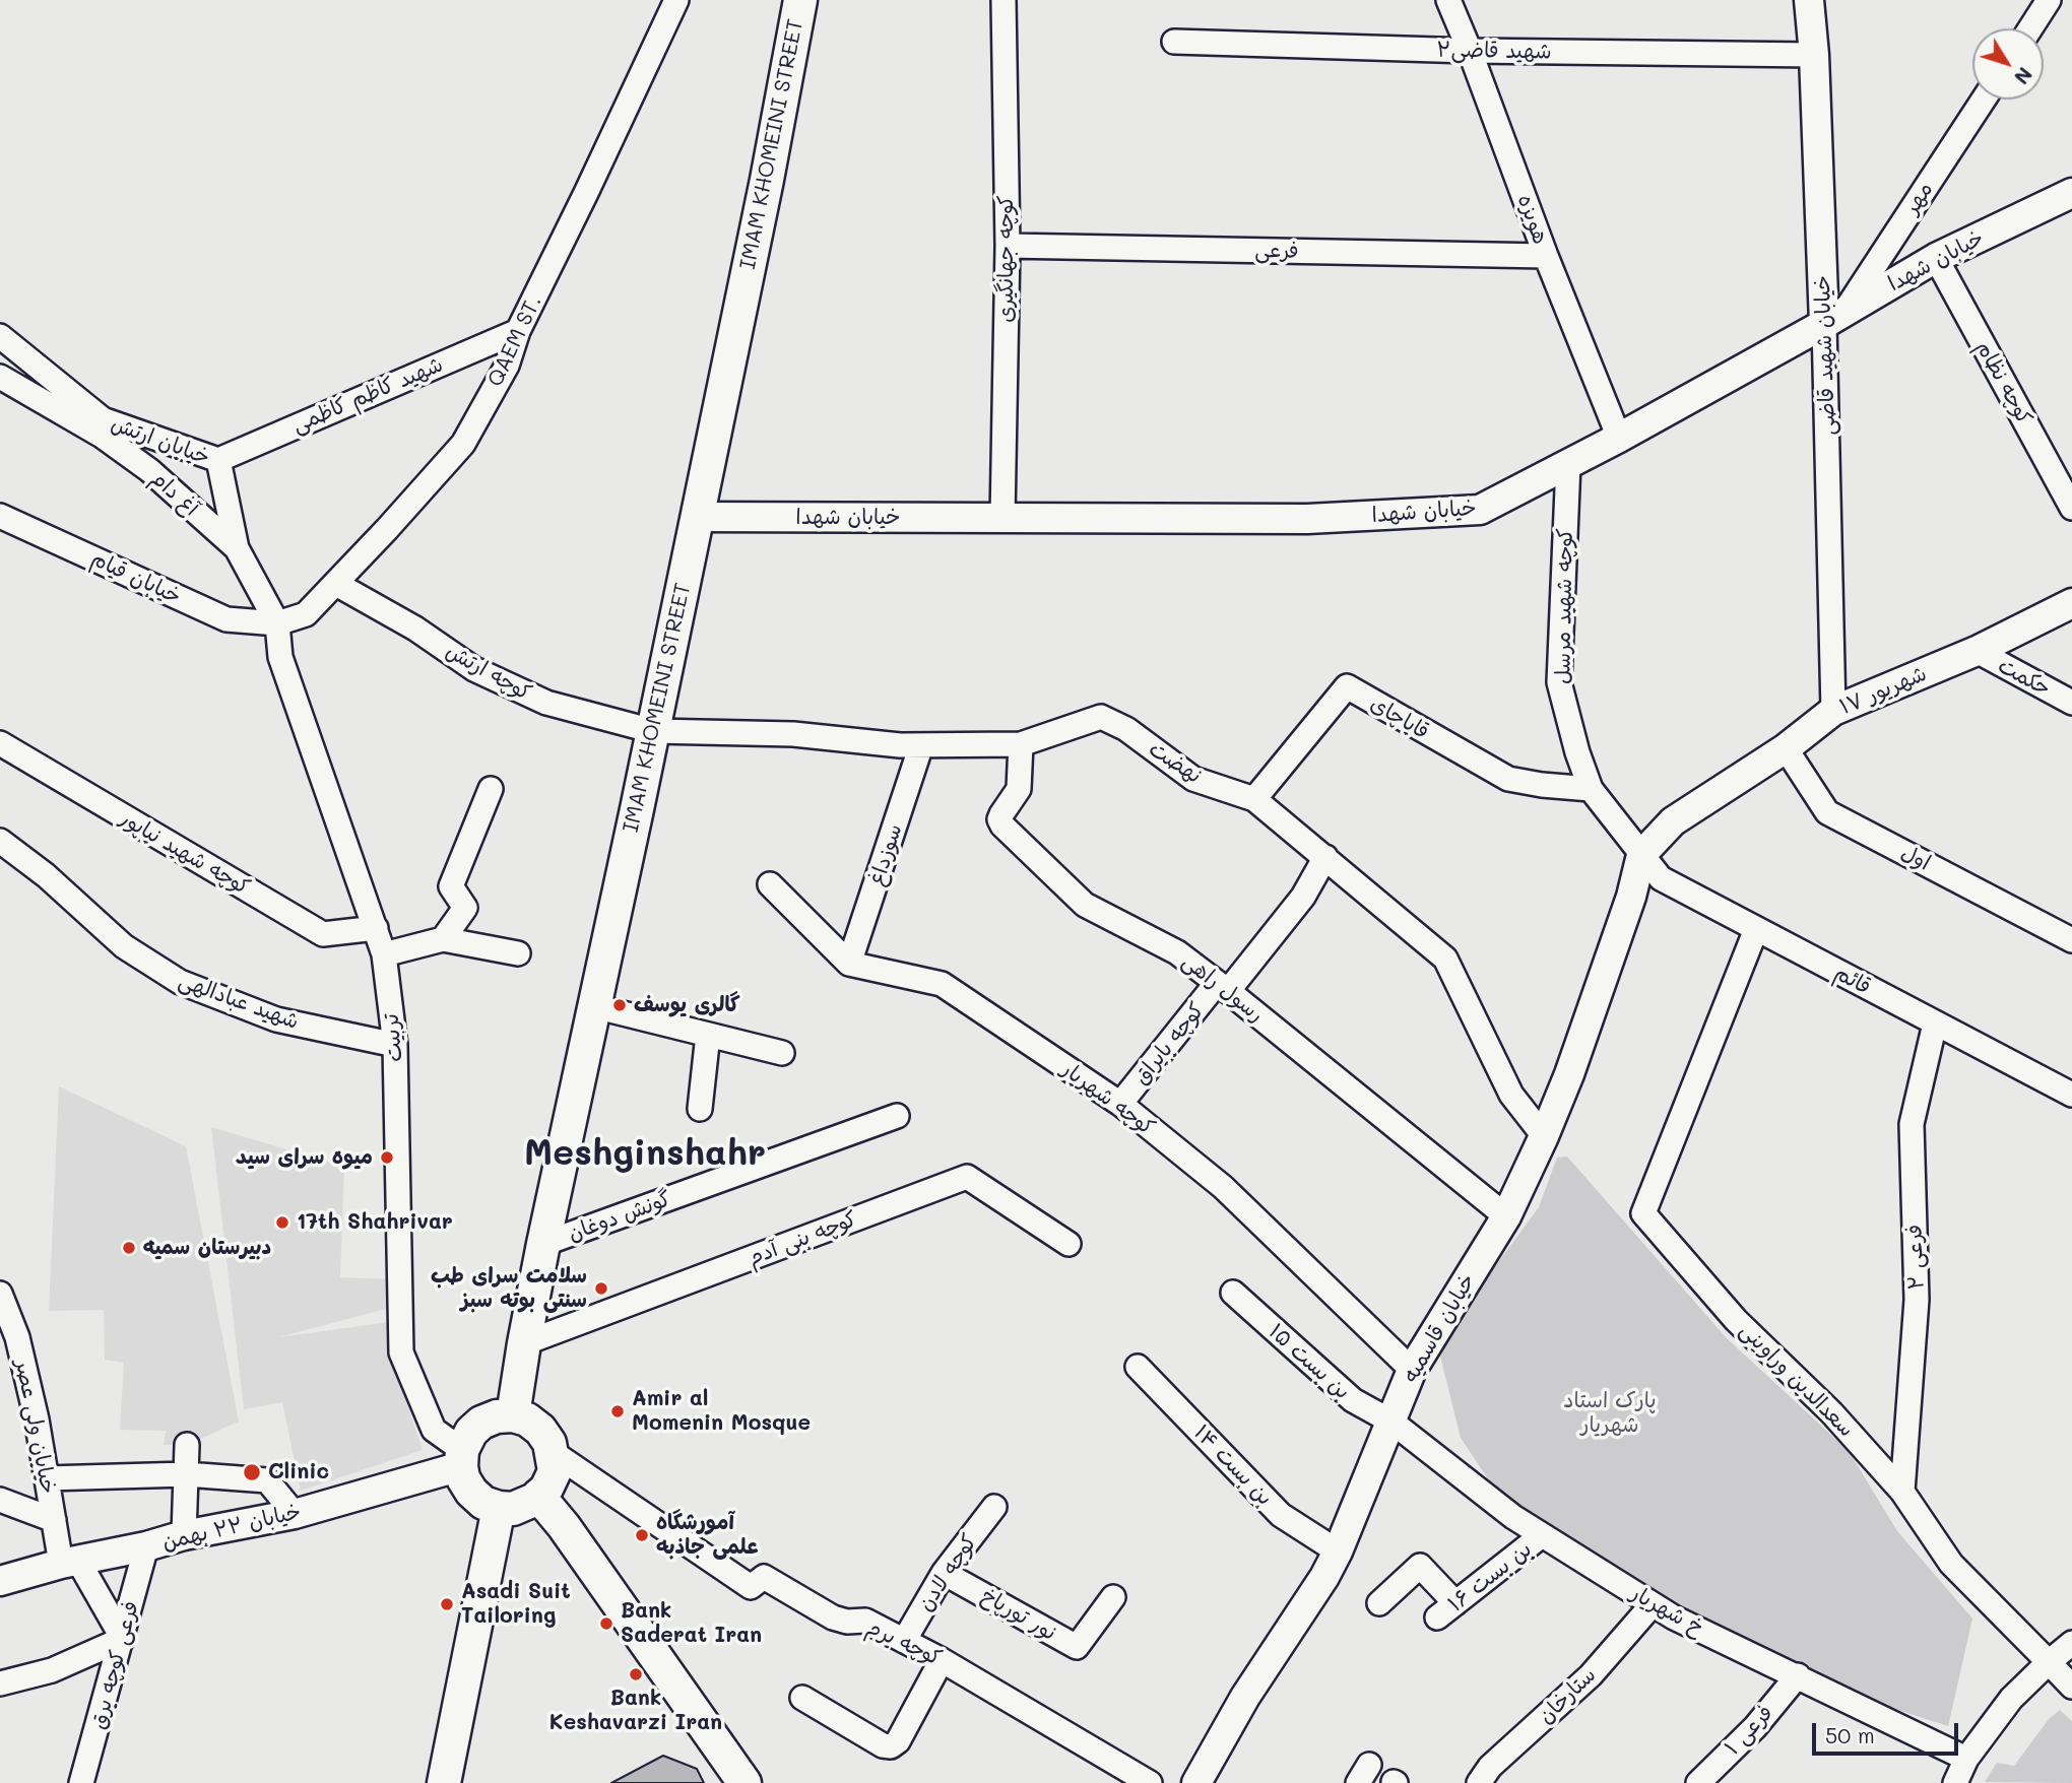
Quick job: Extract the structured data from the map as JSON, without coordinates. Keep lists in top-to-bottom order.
{
  "streets": {
    "main road": ["IMAM KHOMEINI STREET"],
    "street": [
      "شهید قاضی۲",
      "مهر",
      "هویزه",
      "فرعی",
      "کوچه جهانگیری",
      "خیابان شهدا",
      "QAEM ST.",
      "خیابان شهید قاضی",
      "کوچه نظام",
      "شهید کاظم کاظمی",
      "خیابان ارتش",
      "آغ دام",
      "خیابان قیام",
      "کوچه شهید مرسل",
      "کوچه ارتش",
      "حکمت",
      "۱۷ شهریور",
      "قایاچای",
      "نهضت",
      "کوچه شهید نیاپور",
      "سوزداغ",
      "اول",
      "قائم",
      "رسول راهی",
      "شهید عبادالهی",
      "تربیت",
      "کوچه بایراق",
      "کوچه شهریار",
      "گونش دوغان",
      "کوچه بنی آدم",
      "فرعی ۲",
      "خیابان قاسمیه",
      "بن بست ۱۵",
      "سعدالدین وراوینی",
      "خیابان ولی عصر",
      "بن بست ۱۴",
      "خیابان ۲۲ بهمن",
      "کوچه لادن",
      "بن بست ۱۶",
      "خ شهریار",
      "نور تورپاخ",
      "کوچه برم",
      "فرعی کوچه برق",
      "ستارخان",
      "فرعی ۱"
    ]
  },
  "crossings": [
    ["شهید قاضی۲", "هویزه"],
    ["شهید قاضی۲", "خیابان شهید قاضی"],
    ["IMAM KHOMEINI STREET", "خیابان شهدا"],
    ["IMAM KHOMEINI STREET", "کوچه ارتش"],
    ["IMAM KHOMEINI STREET", "نهضت"],
    ["IMAM KHOMEINI STREET", "تربیت"],
    ["IMAM KHOMEINI STREET", "گونش دوغان"],
    ["IMAM KHOMEINI STREET", "کوچه بنی آدم"],
    ["IMAM KHOMEINI STREET", "خیابان ۲۲ بهمن"],
    ["IMAM KHOMEINI STREET", "کوچه برم"],
    ["مهر", "خیابان شهدا"],
    ["مهر", "خیابان شهید قاضی"],
    ["هویزه", "فرعی"],
    ["هویزه", "خیابان شهدا"],
    ["فرعی", "کوچه جهانگیری"],
    ["کوچه جهانگیری", "خیابان شهدا"],
    ["خیابان شهدا", "خیابان شهید قاضی"],
    ["خیابان شهدا", "کوچه نظام"],
    ["خیابان شهدا", "کوچه شهید مرسل"],
    ["QAEM ST.", "شهید کاظم کاظمی"],
    ["QAEM ST.", "خیابان ارتش"],
    ["QAEM ST.", "خیابان قیام"],
    ["QAEM ST.", "کوچه ارتش"],
    ["QAEM ST.", "تربیت"],
    ["خیابان شهید قاضی", "۱۷ شهریور"],
    ["شهید کاظم کاظمی", "خیابان ارتش"],
    ["خیابان ارتش", "آغ دام"],
    ["خیابان ارتش", "خیابان قیام"],
    ["خیابان ارتش", "تربیت"],
    ["خیابان قیام", "تربیت"],
    ["کوچه شهید مرسل", "۱۷ شهریور"],
    ["کوچه شهید مرسل", "قایاچای"],
    ["کوچه شهید مرسل", "قائم"],
    ["کوچه شهید مرسل", "خیابان قاسمیه"],
    ["کوچه ارتش", "نهضت"],
    ["حکمت", "۱۷ شهریور"],
    ["۱۷ شهریور", "اول"],
    ["۱۷ شهریور", "قائم"],
    ["۱۷ شهریور", "خیابان قاسمیه"],
    ["قایاچای", "نهضت"],
    ["نهضت", "سوزداغ"],
    ["نهضت", "رسول راهی"],
    ["نهضت", "کوچه بایراق"],
    ["نهضت", "خیابان قاسمیه"],
    ["کوچه شهید نیاپور", "تربیت"],
    ["سوزداغ", "کوچه شهریار"],
    ["قائم", "فرعی ۲"],
    ["قائم", "خیابان قاسمیه"],
    ["قائم", "سعدالدین وراوینی"],
    ["رسول راهی", "کوچه بایراق"],
    ["رسول راهی", "خیابان قاسمیه"],
    ["شهید عبادالهی", "تربیت"],
    ["تربیت", "خیابان ۲۲ بهمن"],
    ["تربیت", "کوچه برم"],
    ["کوچه بایراق", "کوچه شهریار"],
    ["کوچه شهریار", "خیابان قاسمیه"],
    ["فرعی ۲", "سعدالدین وراوینی"],
    ["خیابان قاسمیه", "بن بست ۱۵"],
    ["خیابان قاسمیه", "بن بست ۱۴"],
    ["خیابان قاسمیه", "خ شهریار"],
    ["بن بست ۱۵", "خ شهریار"],
    ["خیابان ولی عصر", "خیابان ۲۲ بهمن"],
    ["خیابان ولی عصر", "فرعی کوچه برق"],
    ["خیابان ۲۲ بهمن", "کوچه برم"],
    ["خیابان ۲۲ بهمن", "فرعی کوچه برق"],
    ["کوچه لادن", "نور تورپاخ"],
    ["کوچه لادن", "کوچه برم"],
    ["بن بست ۱۶", "خ شهریار"],
    ["خ شهریار", "ستارخان"],
    ["خ شهریار", "فرعی ۱"]
  ],
  "districts": ["Meshginshahr"],
  "parks": ["پارک استاد شهریار"],
  "places": [
    "گالری یوسف",
    "میوه سرای سید",
    "17th Shahrivar",
    "دبیرستان سمیه",
    "سلامت سرای طب سنتی بوته سبز",
    "Amir al Momenin Mosque",
    "Clinic",
    "آمورشگاه علمی جاذبه",
    "Asadi Suit Tailoring",
    "Bank Saderat Iran",
    "Bank Keshavarzi Iran"
  ],
  "scale_bar": "50 m",
  "north": "bottom right"
}
